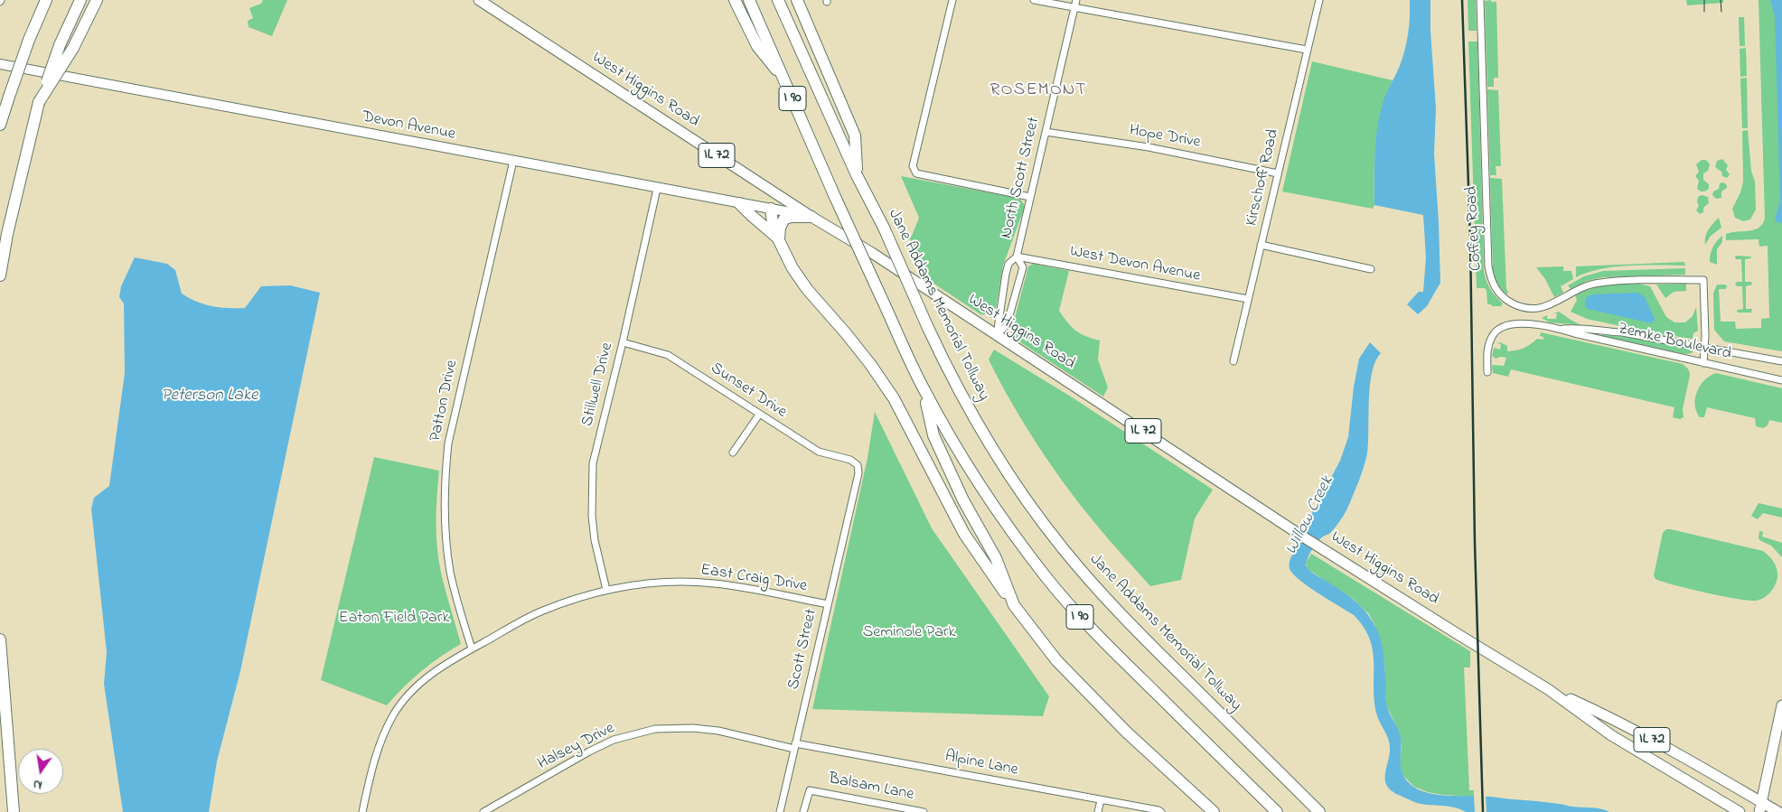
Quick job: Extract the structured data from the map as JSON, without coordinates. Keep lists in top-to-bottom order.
{
  "streets": {
    "highway": ["I 90", "Jane Addams Memorial Tollway"],
    "main road": ["West Higgins Road", "Devon Avenue", "IL 72"],
    "street": [
      "Hope Drive",
      "North Scott Street",
      "Kirschoff Road",
      "Coffey Road",
      "West Devon Avenue",
      "Zemke Boulevard",
      "Stillwell Drive",
      "Sunset Drive",
      "Patton Drive",
      "East Craig Drive",
      "Scott Street",
      "Halsey Drive",
      "Alpine Lane",
      "Balsam Lane"
    ]
  },
  "crossings": [
    ["West Higgins Road", "Devon Avenue"],
    ["West Higgins Road", "North Scott Street"],
    ["Devon Avenue", "Stillwell Drive"],
    ["Devon Avenue", "Patton Drive"],
    ["Hope Drive", "North Scott Street"],
    ["Hope Drive", "Kirschoff Road"],
    ["North Scott Street", "West Devon Avenue"],
    ["Kirschoff Road", "West Devon Avenue"],
    ["Coffey Road", "Zemke Boulevard"],
    ["Stillwell Drive", "Sunset Drive"],
    ["Stillwell Drive", "East Craig Drive"],
    ["Sunset Drive", "Scott Street"],
    ["Patton Drive", "East Craig Drive"],
    ["East Craig Drive", "Scott Street"],
    ["Scott Street", "Halsey Drive"],
    ["Scott Street", "Alpine Lane"],
    ["Halsey Drive", "Alpine Lane"]
  ],
  "districts": ["ROSEMONT"],
  "water": ["Peterson Lake", "Willow Creek"],
  "parks": ["Eaton Field Park", "Seminole Park"],
  "north": "bottom"
}
